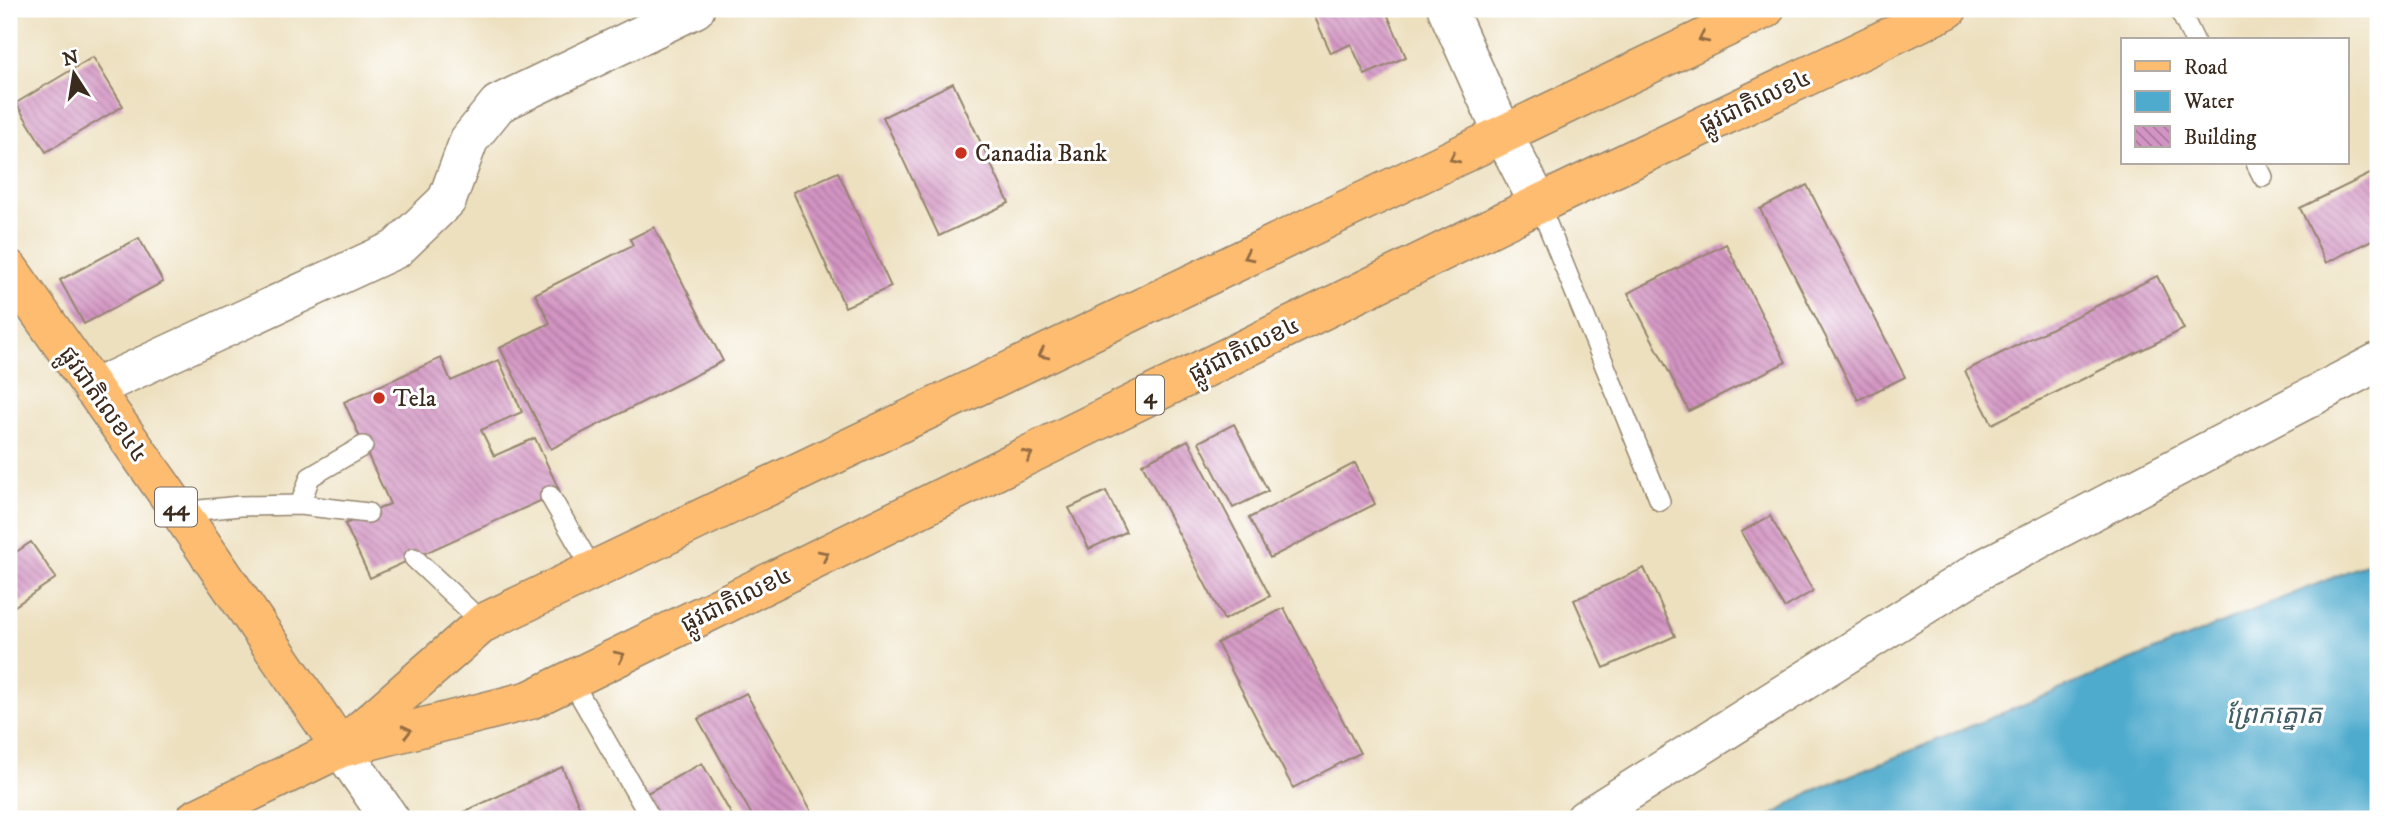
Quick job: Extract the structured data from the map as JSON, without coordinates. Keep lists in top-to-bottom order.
{
  "streets": {
    "main road": [
      "ផ្លូវជាតិលេខ៤",
      "4",
      "ផ្លូវជាតិលេខ៤៤",
      "44"
    ]
  },
  "crossings": [
    ["ផ្លូវជាតិលេខ៤", "ផ្លូវជាតិលេខ៤៤"]
  ],
  "water": ["ព្រែកត្នោត"],
  "places": ["Canadia Bank", "Tela"],
  "legend": ["Road", "Water", "Building"],
  "north": "top"
}
